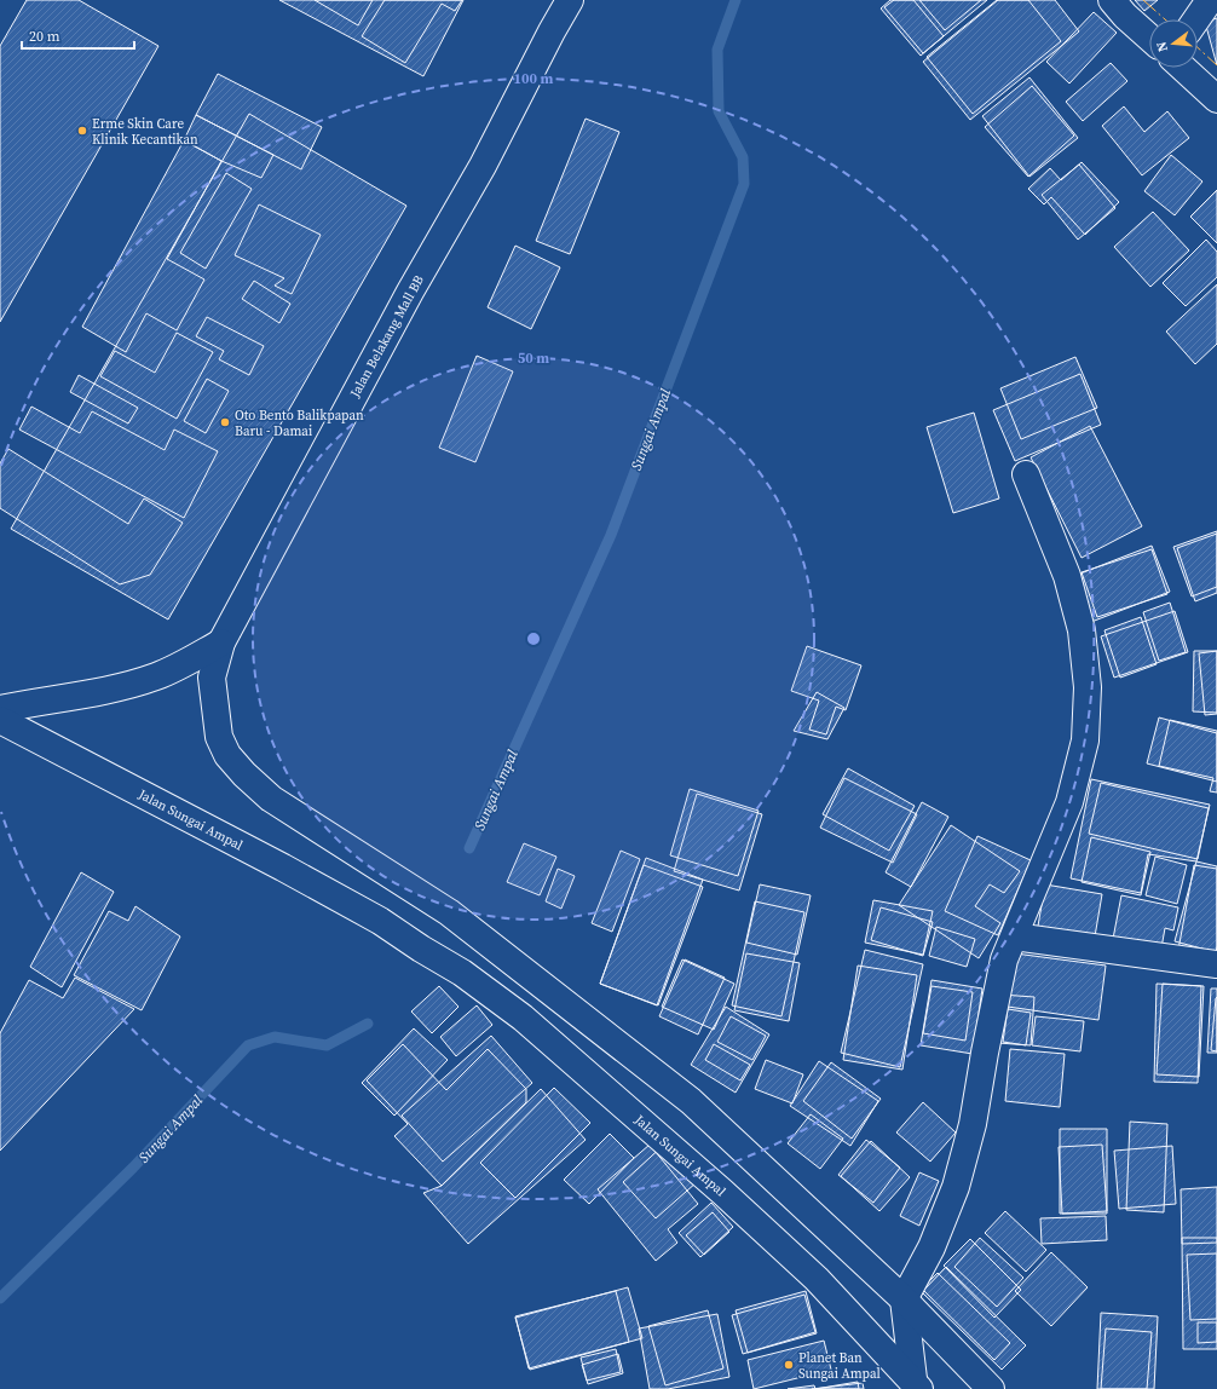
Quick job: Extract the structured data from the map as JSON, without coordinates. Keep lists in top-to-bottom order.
{
  "streets": {
    "main road": ["Jalan Belakang Mall BB", "Jalan Sungai Ampal"]
  },
  "water": ["Sungai Ampal"],
  "places": ["Erme Skin Care Klinik Kecantikan", "Oto Bento Balikpapan Baru - Damai", "Planet Ban Sungai Ampal"],
  "scale_bar": "20 m",
  "north": "left",
  "rings": ["100 m", "50 m"]
}
